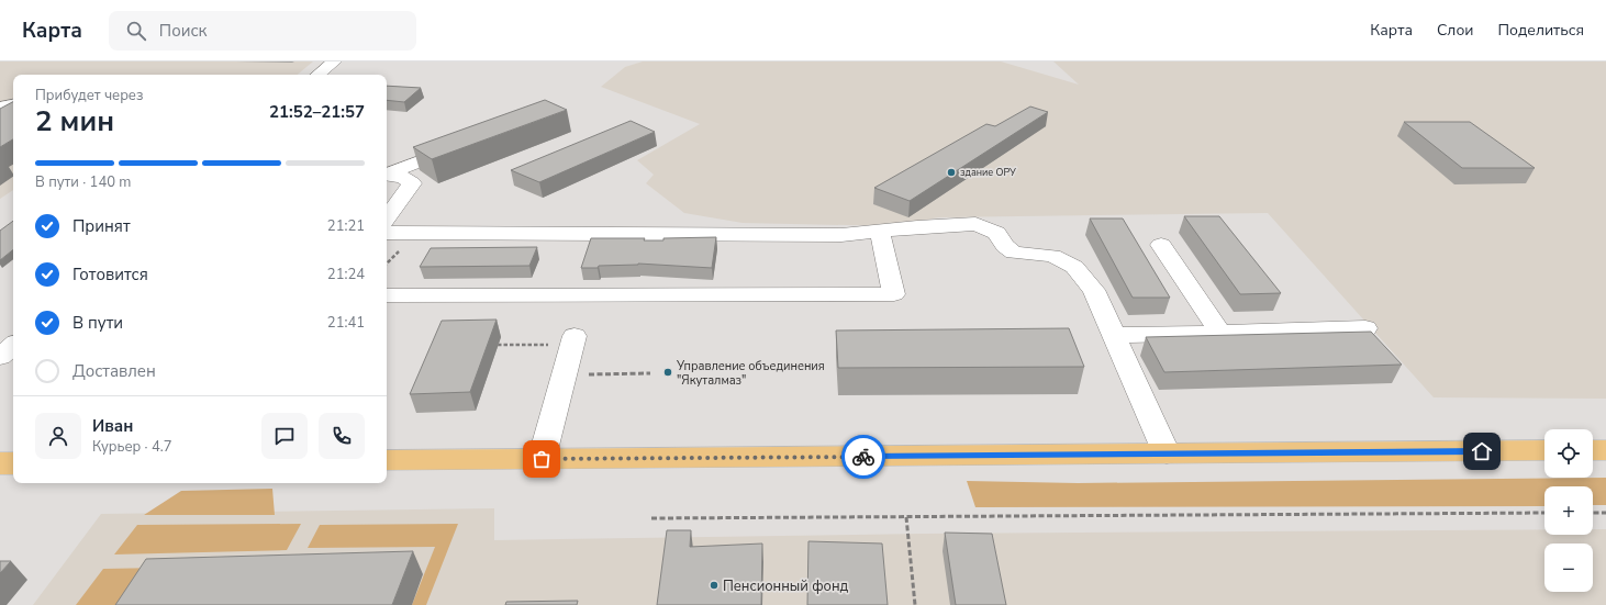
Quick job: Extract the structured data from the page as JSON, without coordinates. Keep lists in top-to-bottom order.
{
  "places": ["здание ОРУ", "Управление объединения \"Якуталмаз\"", "Пенсионный фонд"],
  "page": {
    "header": "Карта",
    "search": "Поиск",
    "nav": ["Карта", "Слои", "Поделиться"],
    "heading": ["2 мин", "Прибудет через", "21:52–21:57"],
    "panel": ["Иван", "Курьер · 4.7"],
    "bar": "В пути · 140 m",
    "list": [
      ["Принят", "21:21"],
      ["Готовится", "21:24"],
      ["В пути", "21:41"],
      "Доставлен"
    ],
    "map_buttons": ["+", "−"]
  }
}
